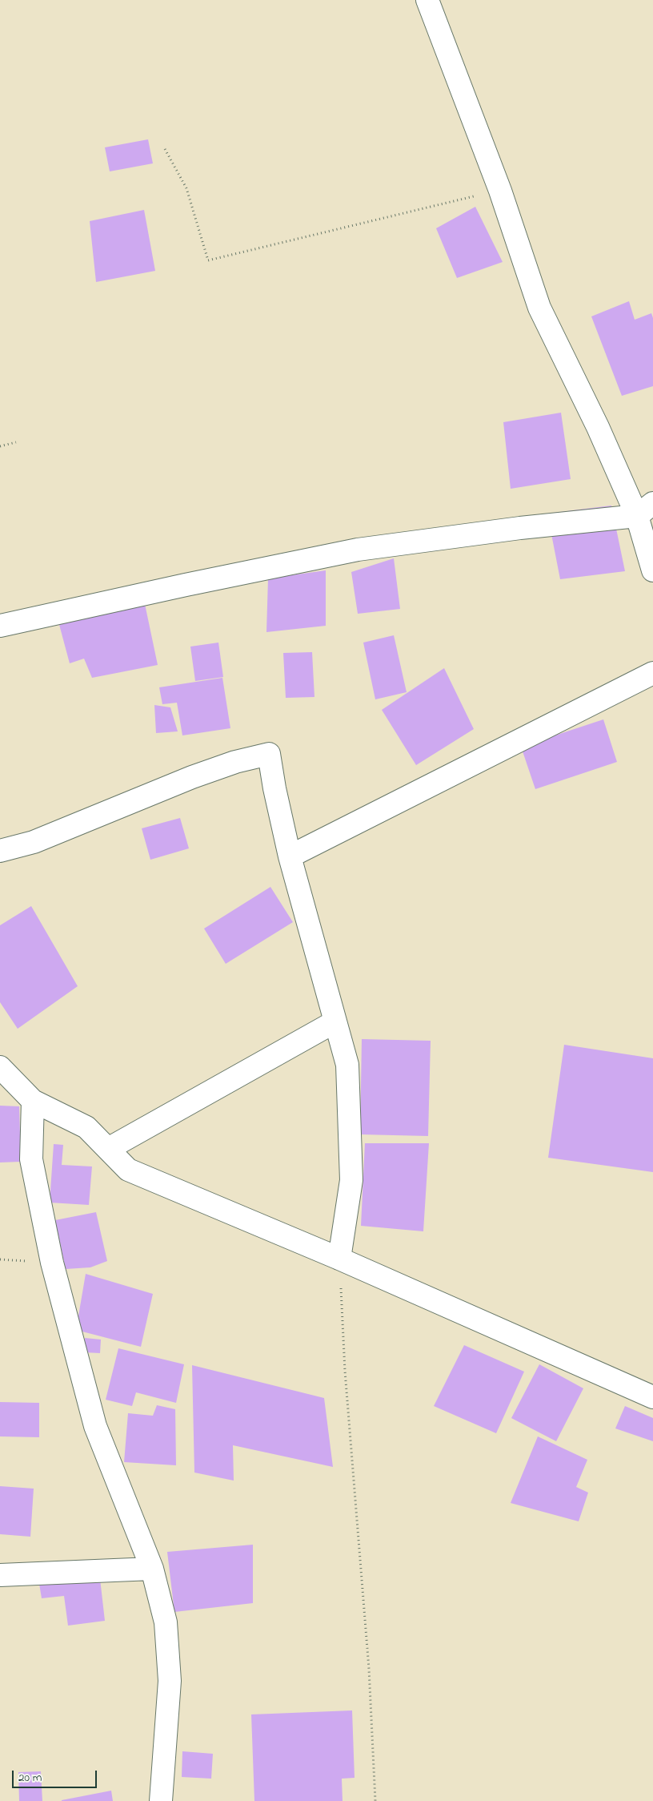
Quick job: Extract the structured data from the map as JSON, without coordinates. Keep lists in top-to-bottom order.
{
  "scale_bar": "20 m"
}
